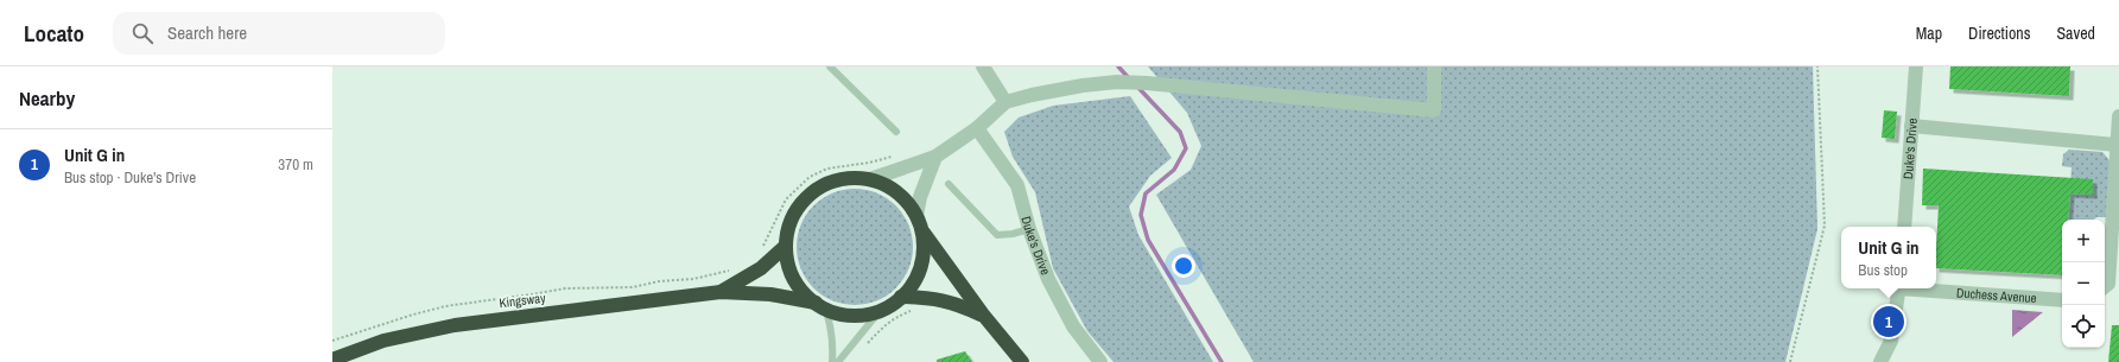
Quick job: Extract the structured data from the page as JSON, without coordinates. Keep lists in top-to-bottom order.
{
  "streets": {
    "highway": ["Kingsway"],
    "street": ["Duke's Drive", "Duchess Avenue"]
  },
  "page": {
    "header": "Locato",
    "search": "Search here",
    "nav": ["Map", "Directions", "Saved"],
    "heading": "Nearby",
    "list": [
      {
        "mark": "1",
        "name": "Unit G in",
        "note": "Bus stop · Duke's Drive",
        "value": "370 m"
      }
    ],
    "map_buttons": ["+", "−"],
    "popup": ["Unit G in", "Bus stop"],
    "pins": "1"
  }
}
